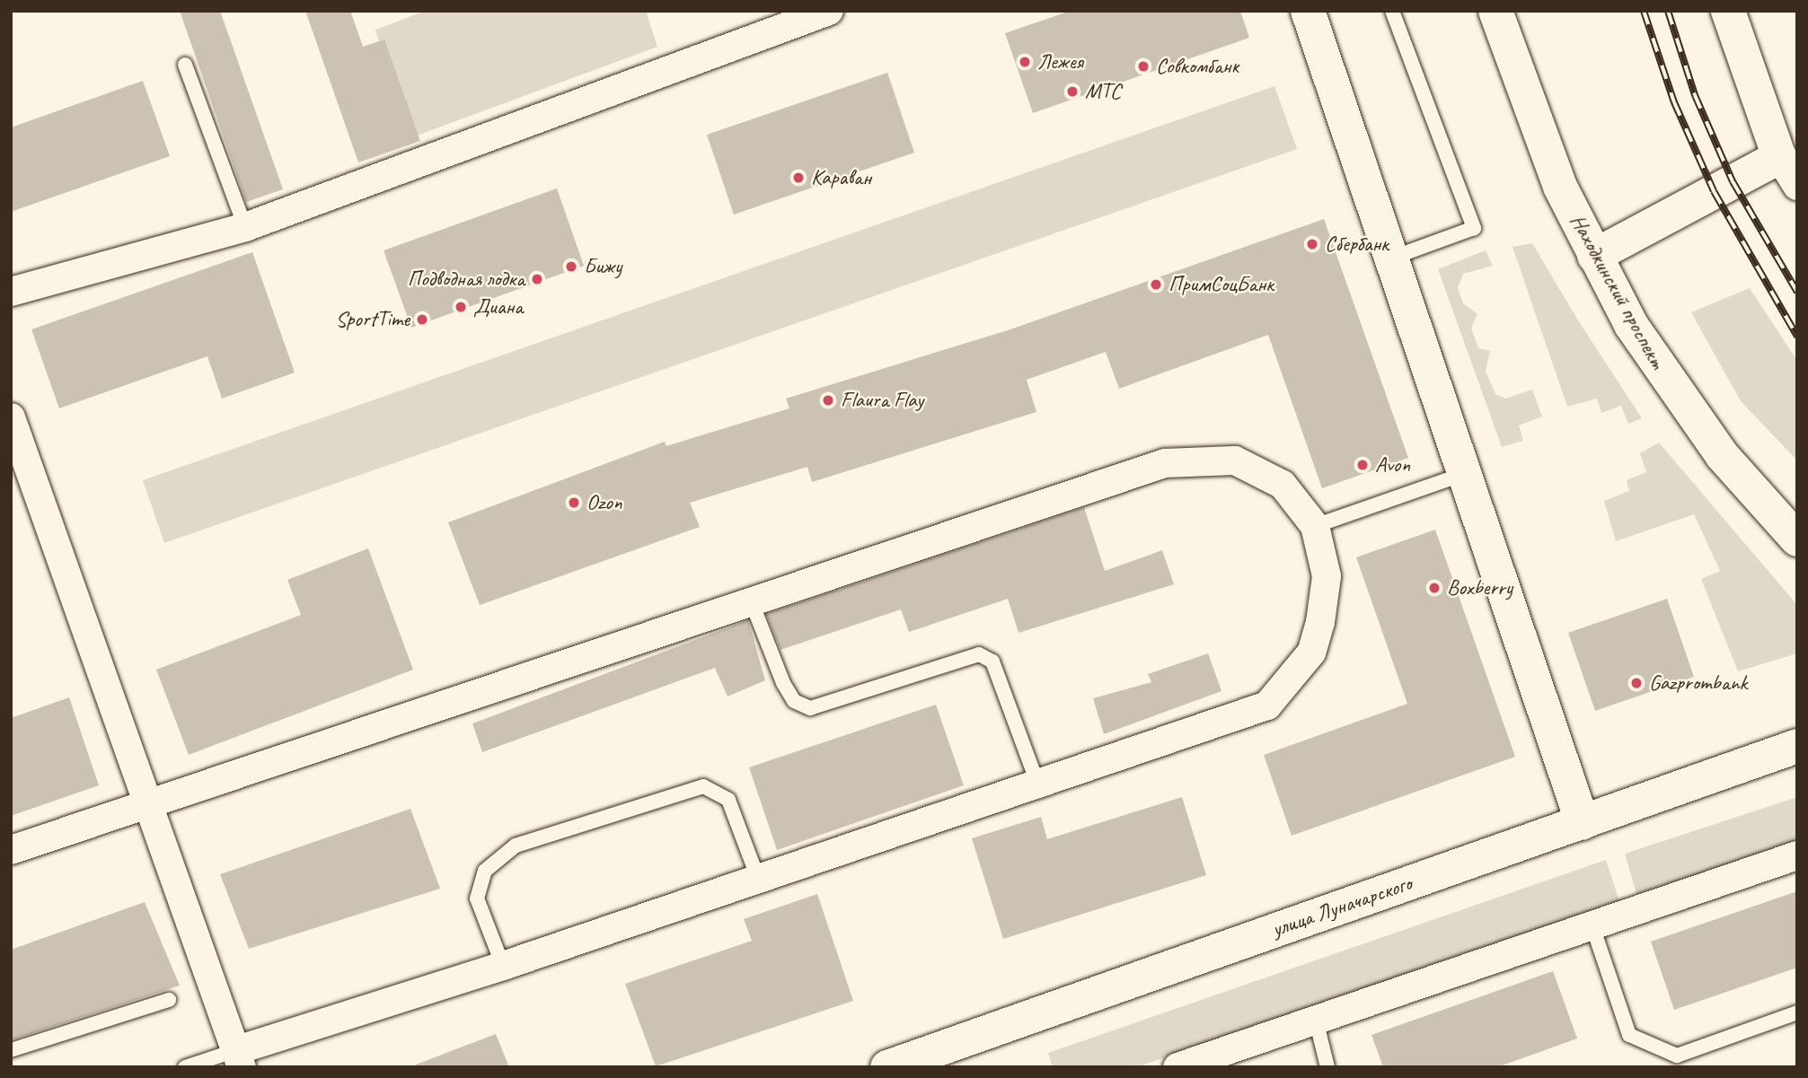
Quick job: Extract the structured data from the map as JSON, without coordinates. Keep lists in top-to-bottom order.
{
  "streets": {
    "main road": ["Находкинский проспект", "улица Луначарского"]
  },
  "places": [
    "Лежея",
    "Совкомбанк",
    "МТС",
    "Караван",
    "Сбербанк",
    "Бижу",
    "Подводная лодка",
    "ПримСоцБанк",
    "Диана",
    "SportTime",
    "Flaura Flay",
    "Avon",
    "Ozon",
    "Boxberry",
    "Gazprombank"
  ]
}
